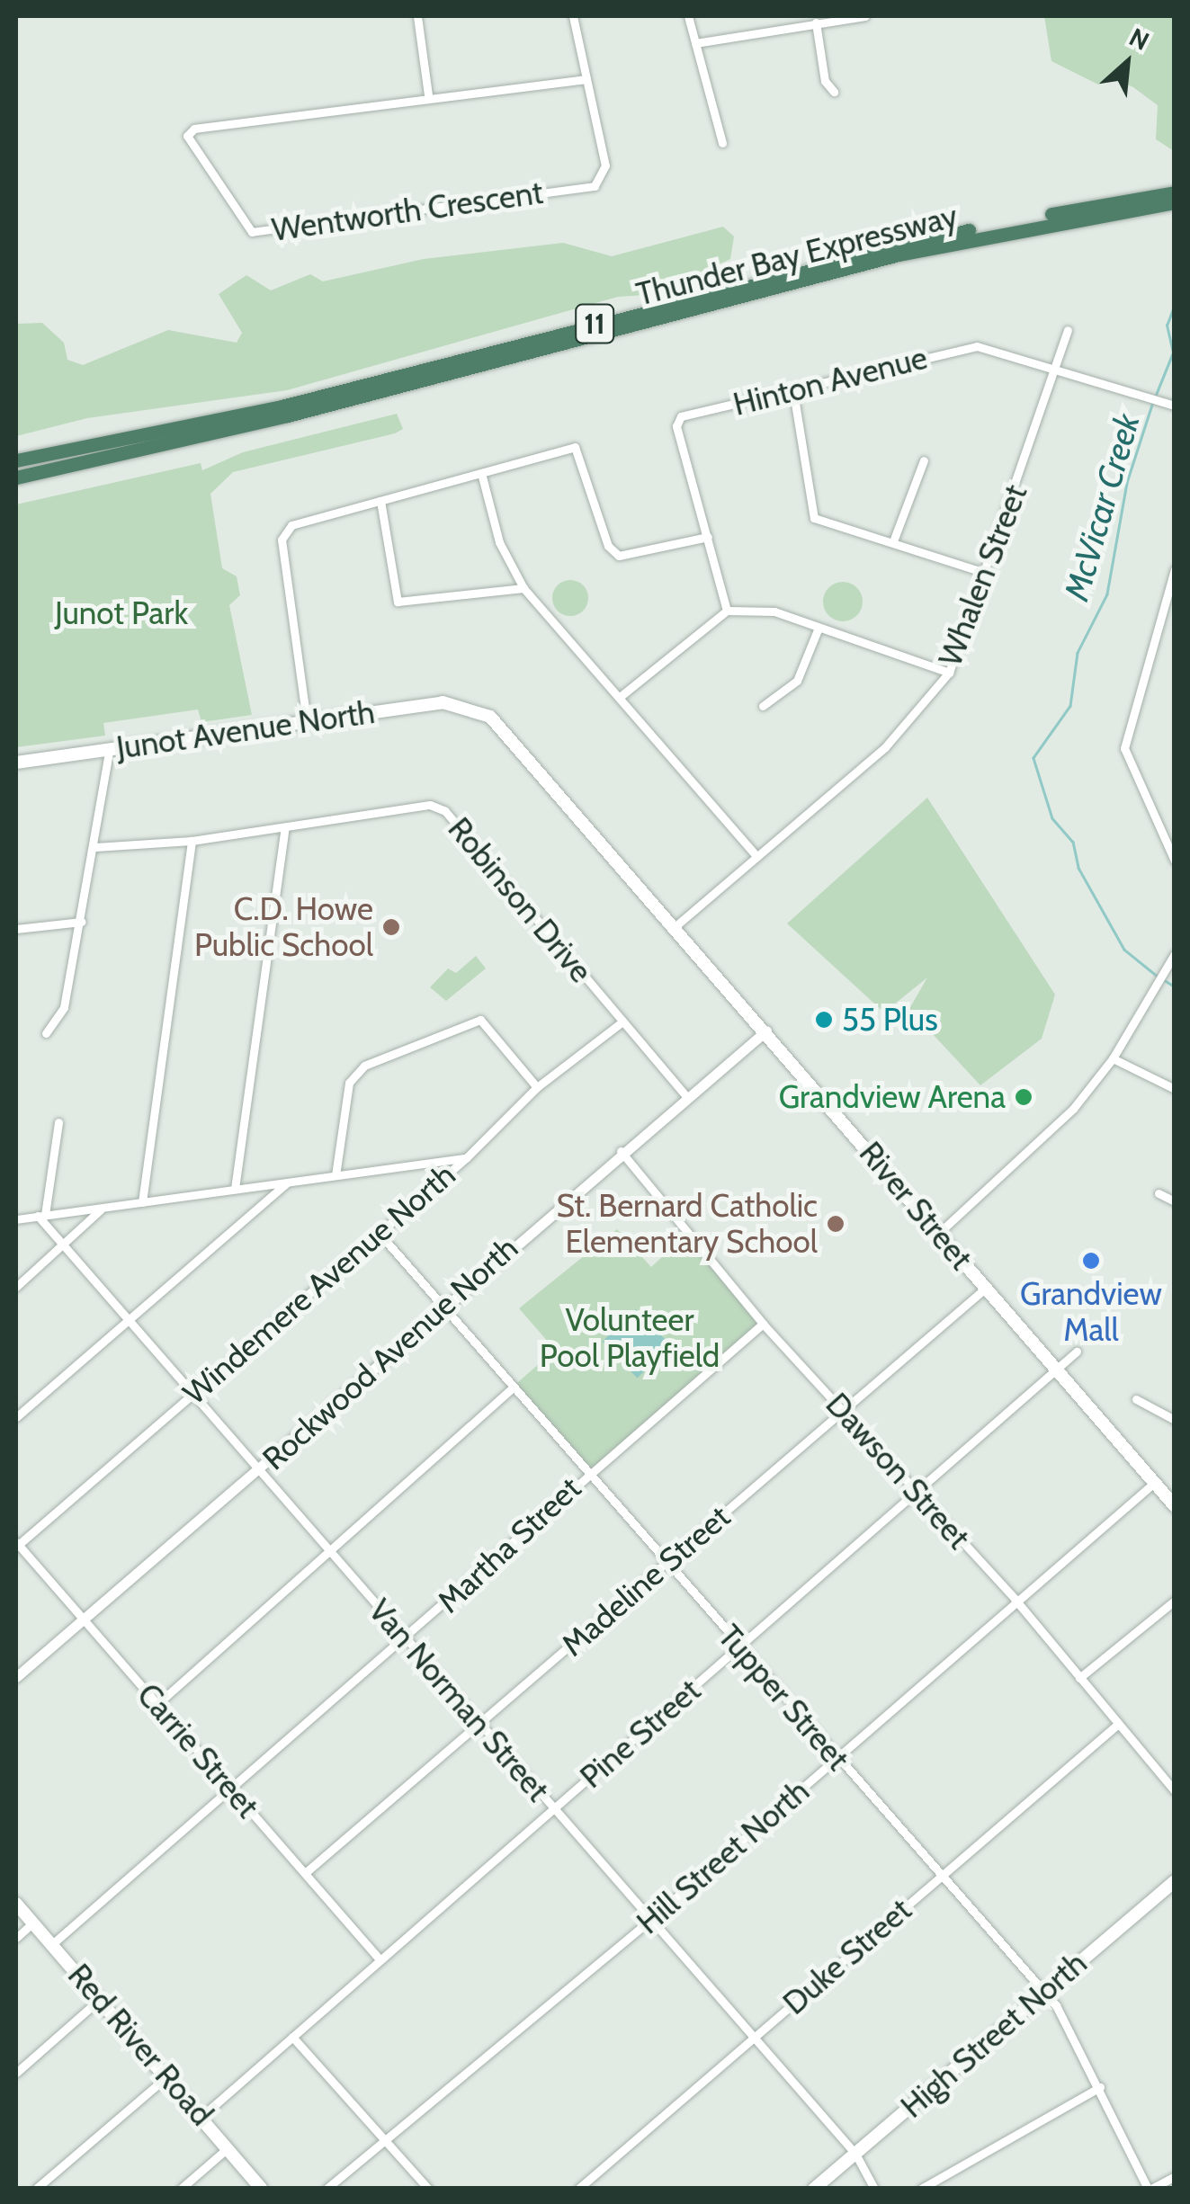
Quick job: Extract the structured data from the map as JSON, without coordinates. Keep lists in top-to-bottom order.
{
  "streets": {
    "highway": ["Thunder Bay Expressway", "11"],
    "main road": [
      "Junot Avenue North",
      "River Street",
      "High Street North",
      "Red River Road"
    ],
    "street": [
      "Wentworth Crescent",
      "Hinton Avenue",
      "Whalen Street",
      "Robinson Drive",
      "Windemere Avenue North",
      "Rockwood Avenue North",
      "Dawson Street",
      "Martha Street",
      "Madeline Street",
      "Tupper Street",
      "Van Norman Street",
      "Pine Street",
      "Carrie Street",
      "Hill Street North",
      "Duke Street"
    ]
  },
  "crossings": [
    ["Hinton Avenue", "Whalen Street"],
    ["Whalen Street", "River Street"],
    ["Junot Avenue North", "River Street"],
    ["Robinson Drive", "Windemere Avenue North"],
    ["Robinson Drive", "Rockwood Avenue North"],
    ["River Street", "Rockwood Avenue North"],
    ["River Street", "Madeline Street"],
    ["River Street", "Pine Street"],
    ["River Street", "Hill Street North"],
    ["Windemere Avenue North", "Tupper Street"],
    ["Windemere Avenue North", "Van Norman Street"],
    ["Windemere Avenue North", "Carrie Street"],
    ["Rockwood Avenue North", "Dawson Street"],
    ["Rockwood Avenue North", "Tupper Street"],
    ["Rockwood Avenue North", "Van Norman Street"],
    ["Rockwood Avenue North", "Carrie Street"],
    ["Dawson Street", "Martha Street"],
    ["Dawson Street", "Madeline Street"],
    ["Dawson Street", "Pine Street"],
    ["Dawson Street", "Hill Street North"],
    ["Dawson Street", "Duke Street"],
    ["Martha Street", "Tupper Street"],
    ["Martha Street", "Van Norman Street"],
    ["Martha Street", "Carrie Street"],
    ["Martha Street", "Red River Road"],
    ["Madeline Street", "Tupper Street"],
    ["Madeline Street", "Van Norman Street"],
    ["Madeline Street", "Carrie Street"],
    ["Tupper Street", "Pine Street"],
    ["Tupper Street", "Hill Street North"],
    ["Tupper Street", "Duke Street"],
    ["Tupper Street", "High Street North"],
    ["Van Norman Street", "Pine Street"],
    ["Van Norman Street", "Hill Street North"],
    ["Van Norman Street", "Duke Street"],
    ["Van Norman Street", "High Street North"],
    ["Pine Street", "Carrie Street"],
    ["Pine Street", "Red River Road"]
  ],
  "water": ["McVicar Creek"],
  "parks": ["Junot Park", "Volunteer Pool Playfield"],
  "places": [
    "C.D. Howe Public School",
    "55 Plus",
    "Grandview Arena",
    "St. Bernard Catholic Elementary School",
    "Grandview Mall"
  ],
  "north": "top right"
}
